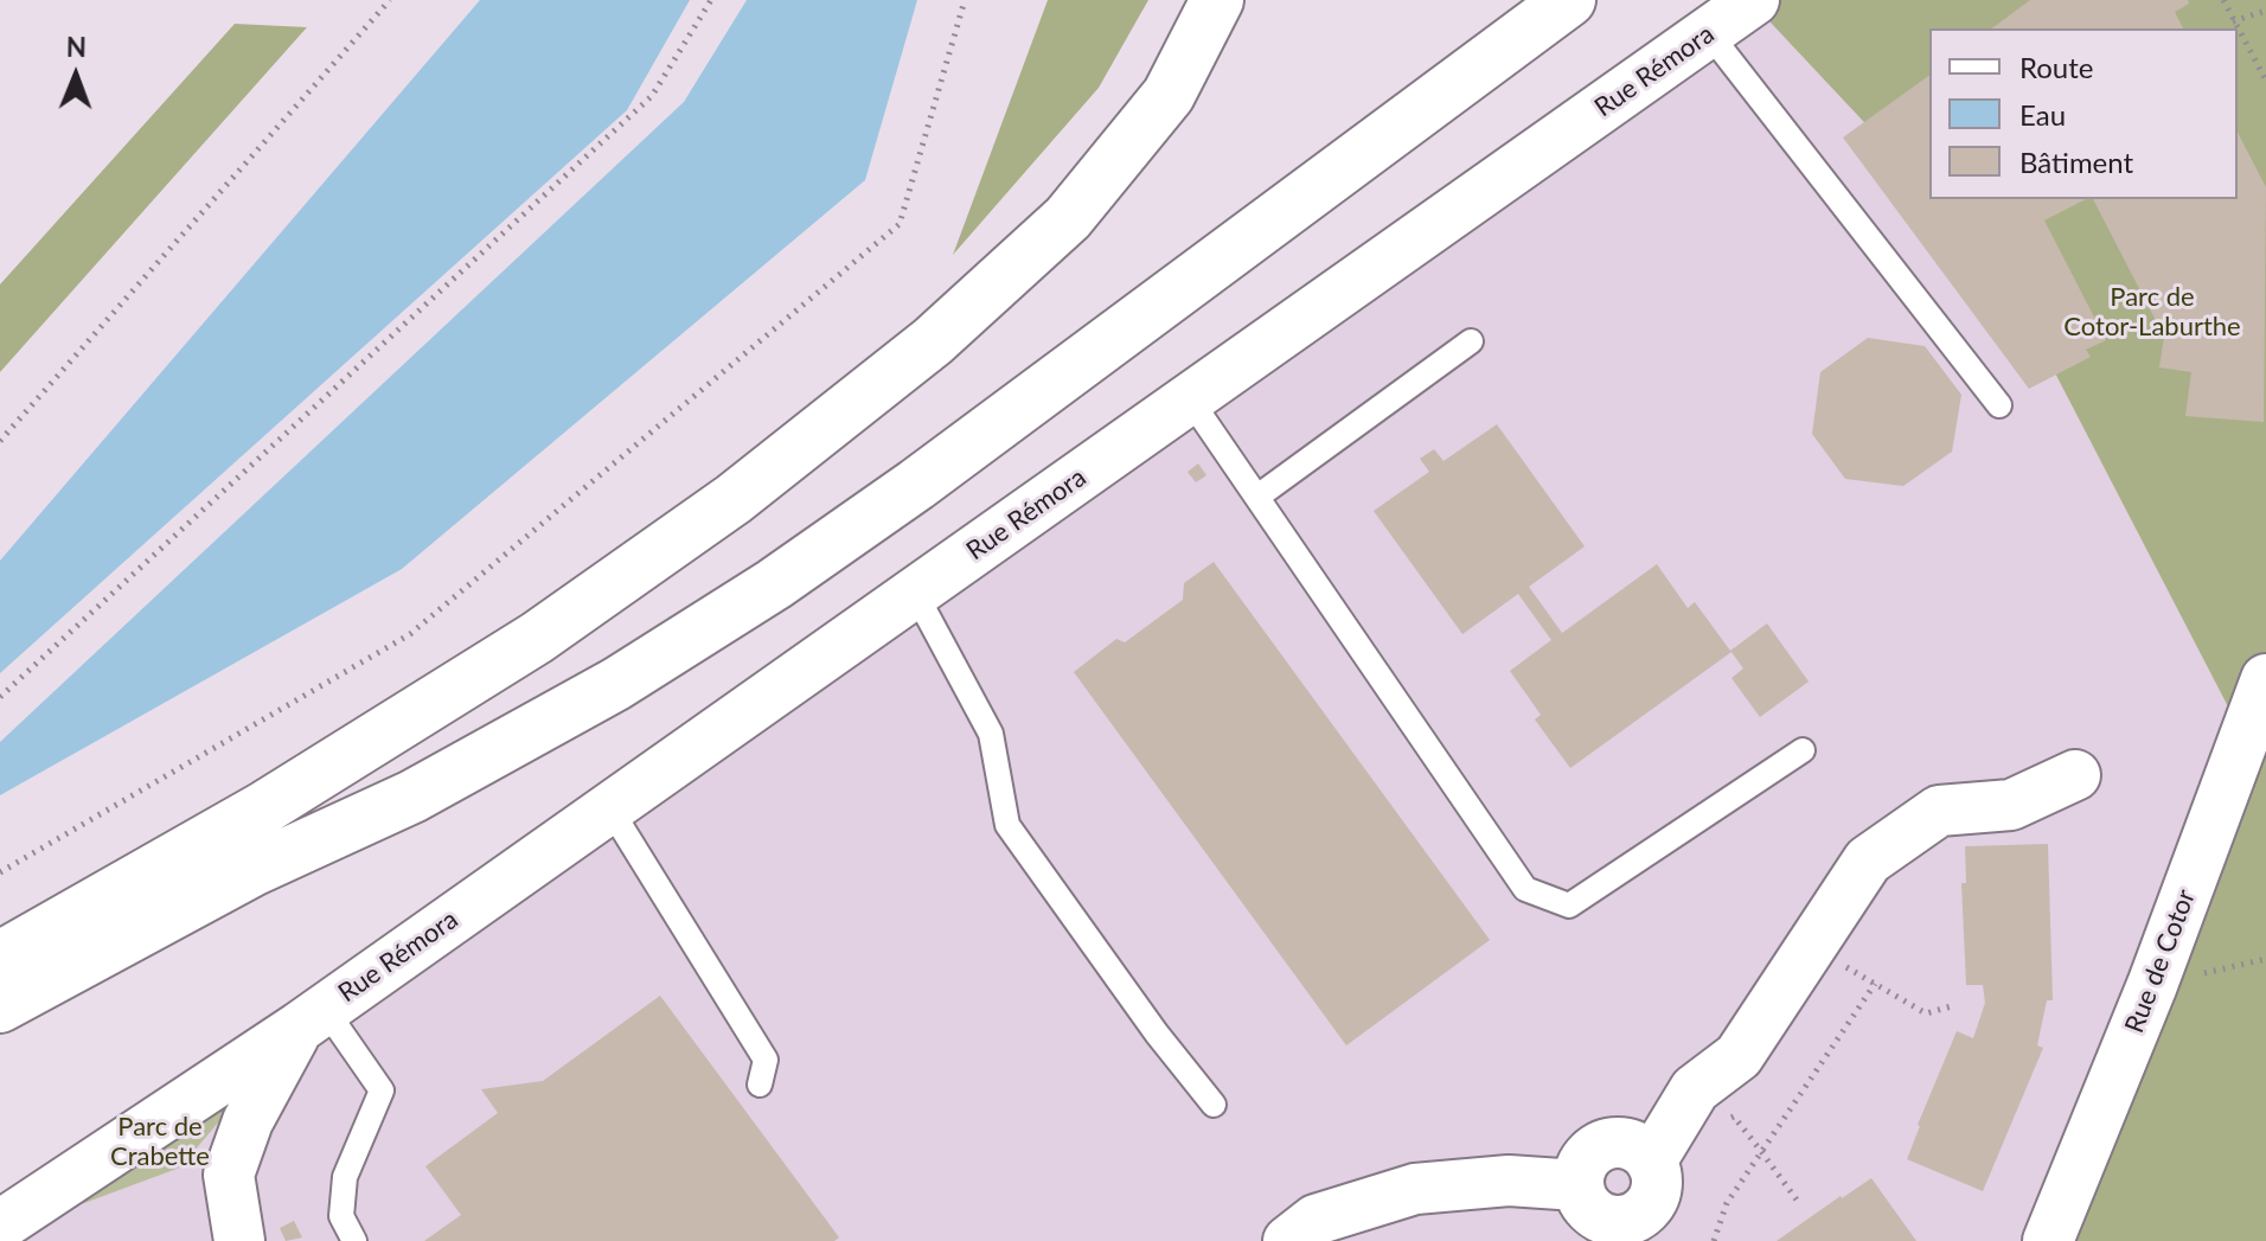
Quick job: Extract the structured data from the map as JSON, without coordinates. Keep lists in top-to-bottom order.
{
  "streets": {
    "street": ["Rue Rémora", "Rue de Cotor"]
  },
  "parks": ["Parc de Cotor-Laburthe", "Parc de Crabette"],
  "legend": ["Route", "Eau", "Bâtiment"],
  "north": "top"
}
